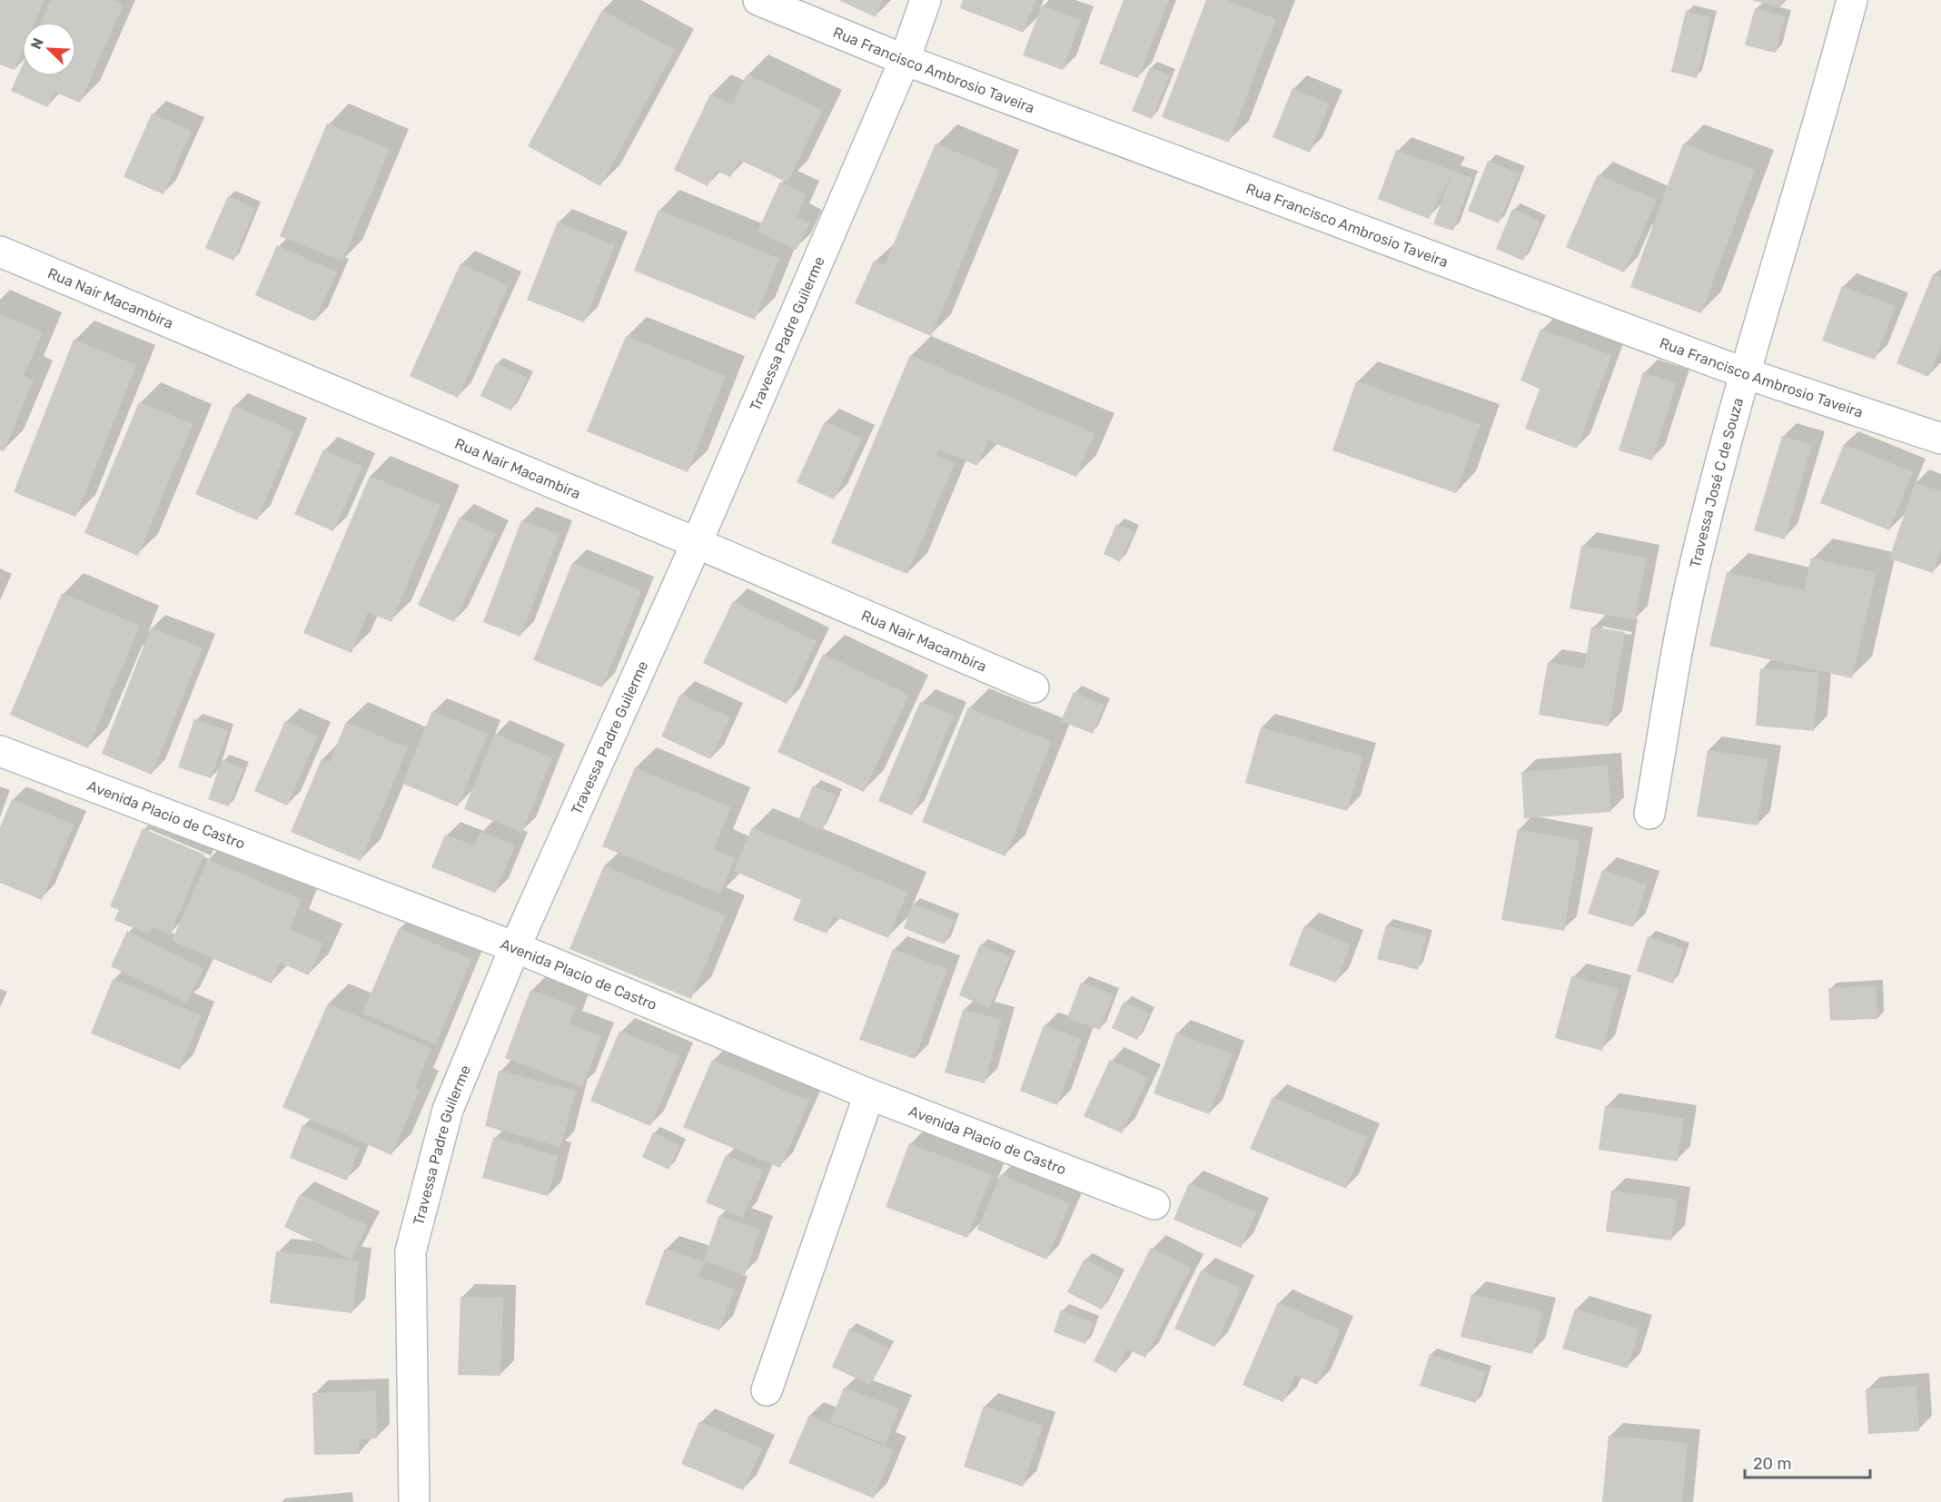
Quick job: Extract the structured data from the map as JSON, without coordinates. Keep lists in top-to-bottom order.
{
  "streets": {
    "street": [
      "Rua Francisco Ambrosio Taveira",
      "Rua Nair Macambira",
      "Travessa Padre Guilerme",
      "Travessa José C de Souza",
      "Avenida Placio de Castro"
    ]
  },
  "crossings": [
    ["Rua Francisco Ambrosio Taveira", "Travessa Padre Guilerme"],
    ["Rua Francisco Ambrosio Taveira", "Travessa José C de Souza"],
    ["Rua Nair Macambira", "Travessa Padre Guilerme"],
    ["Travessa Padre Guilerme", "Avenida Placio de Castro"]
  ],
  "scale_bar": "20 m",
  "north": "top left"
}
